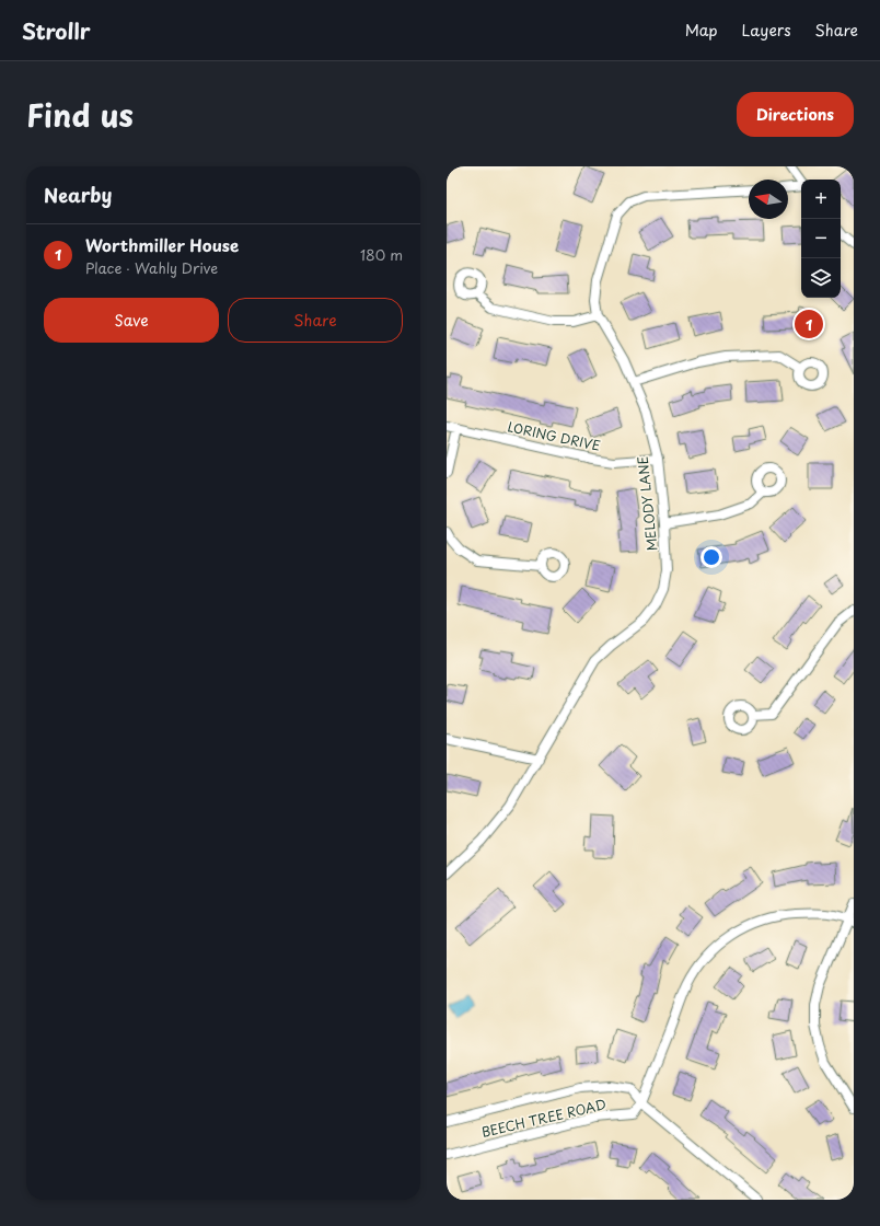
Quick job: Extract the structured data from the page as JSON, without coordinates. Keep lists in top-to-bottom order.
{
  "streets": {
    "street": ["LORING DRIVE", "MELODY LANE", "BEECH TREE ROAD"]
  },
  "crossings": [
    ["LORING DRIVE", "MELODY LANE"]
  ],
  "north": "left",
  "page": {
    "header": "Strollr",
    "nav": ["Map", "Layers", "Share"],
    "title": "Find us",
    "buttons": [
      "Directions",
      ["Save", "Share"]
    ],
    "heading": "Nearby",
    "map_buttons": ["+", "−"],
    "list": [
      {
        "mark": "1",
        "name": "Worthmiller House",
        "note": "Place · Wahly Drive",
        "value": "180 m"
      }
    ],
    "pins": "1"
  }
}
